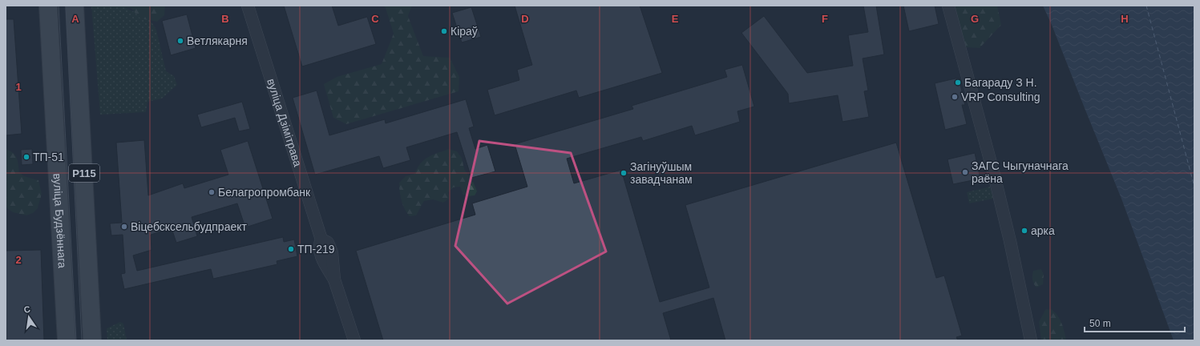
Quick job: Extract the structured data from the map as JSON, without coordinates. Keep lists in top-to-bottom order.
{
  "streets": {
    "main road": ["Р115", "вуліца Будзённага"],
    "street": ["вуліца Дзімітрава"]
  },
  "places": [
    "Кіраў",
    "Ветлякарня",
    "Багараду З Н.",
    "VRP Consulting",
    "ТП-51",
    "ЗАГС Чыгуначнага раёна",
    "Загінуўшым завадчанам",
    "Белагропромбанк",
    "Віцебсксельбудпраект",
    "арка",
    "ТП-219"
  ],
  "scale_bar": "50 m",
  "north": "top",
  "grid": {
    "columns": [
      "A",
      "B",
      "C",
      "D",
      "E",
      "F",
      "G",
      "H"
    ],
    "rows": ["1", "2"]
  }
}
